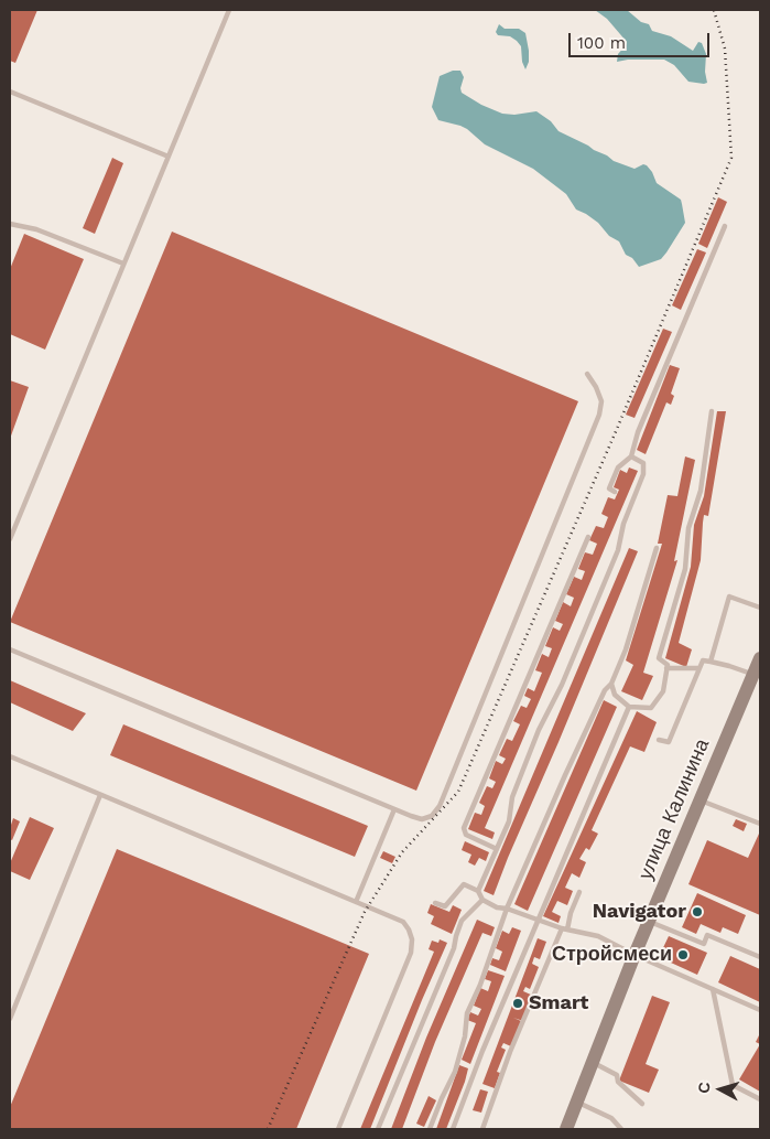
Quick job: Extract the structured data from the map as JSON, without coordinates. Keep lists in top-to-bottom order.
{
  "streets": {
    "street": ["улица Калинина"]
  },
  "places": ["Navigator", "Стройсмеси", "Smart"],
  "scale_bar": "100 m",
  "north": "left"
}
